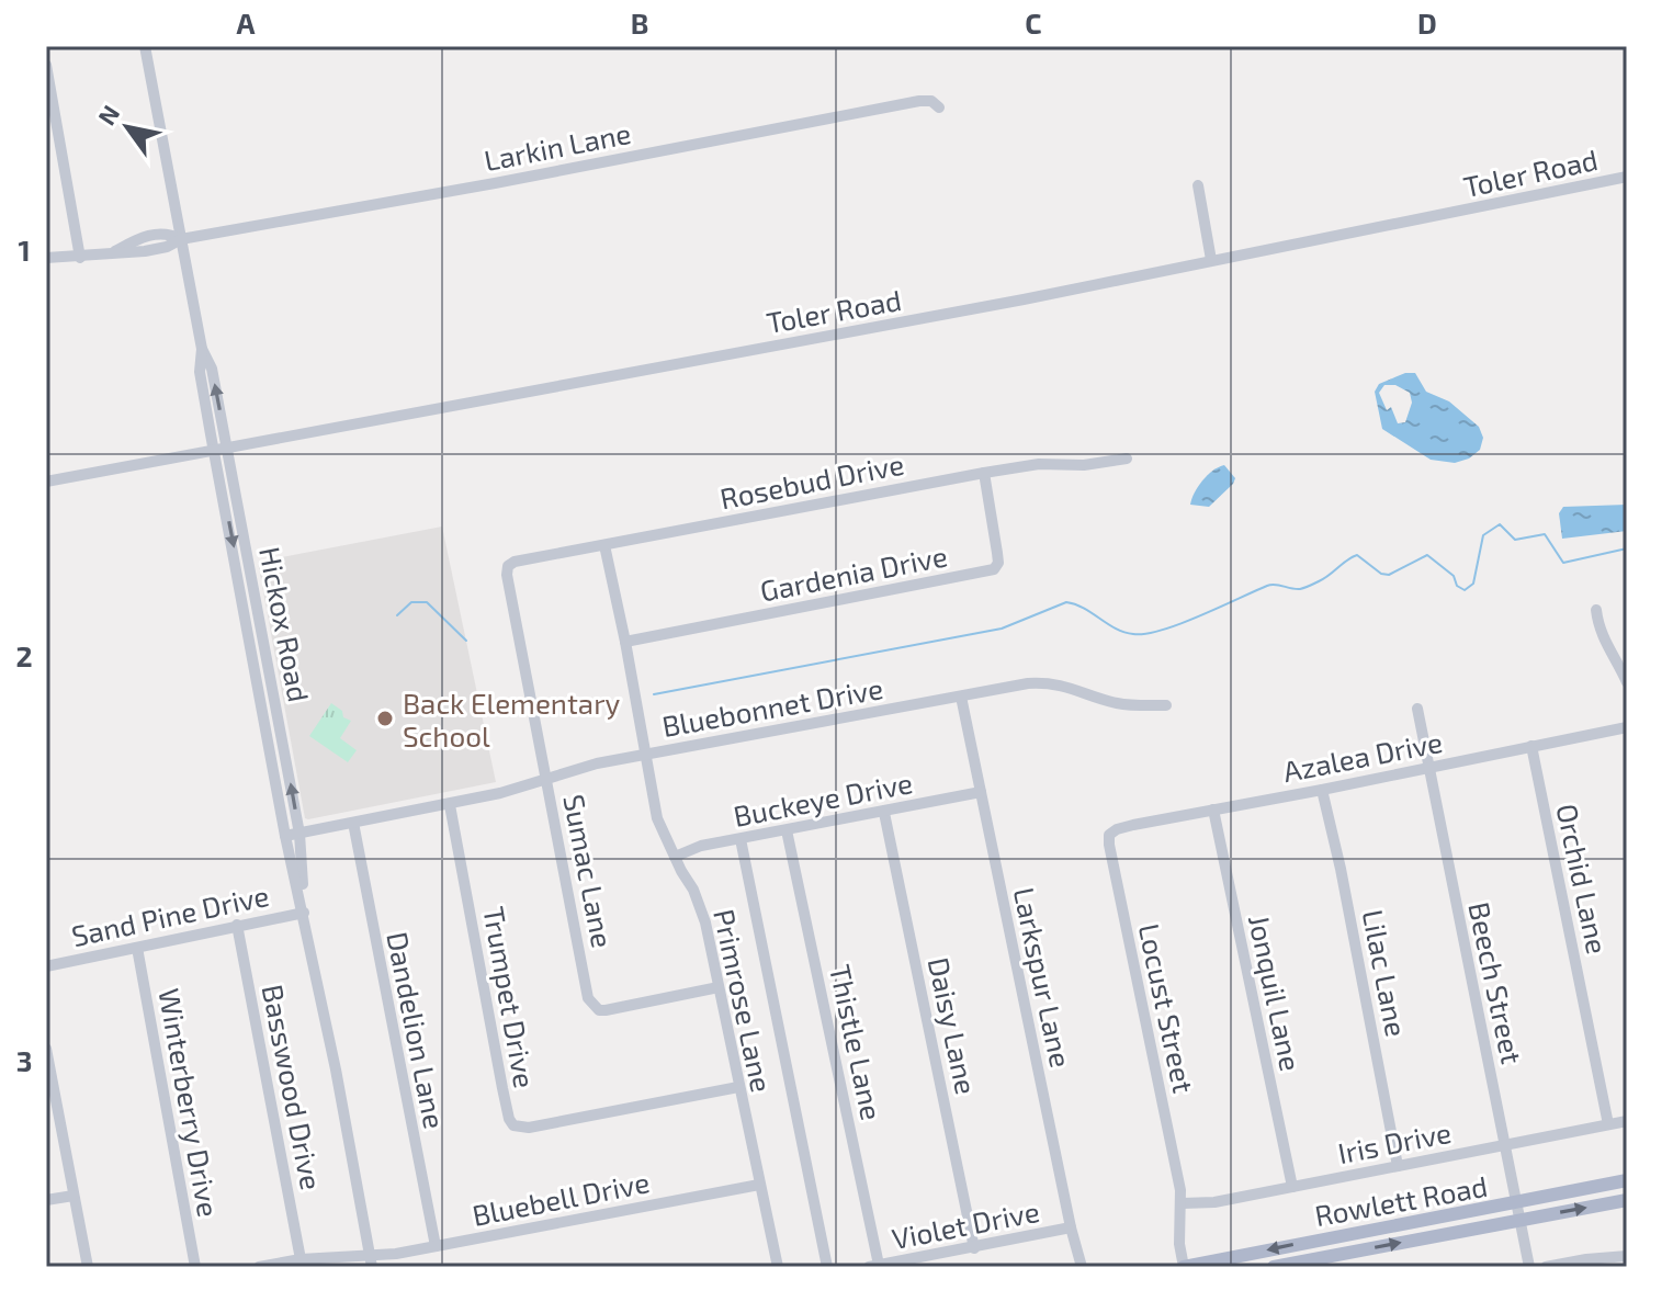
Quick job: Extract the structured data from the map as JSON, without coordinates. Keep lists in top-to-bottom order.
{
  "streets": {
    "main road": ["Rowlett Road"],
    "street": [
      "Larkin Lane",
      "Toler Road",
      "Rosebud Drive",
      "Gardenia Drive",
      "Hickox Road",
      "Bluebonnet Drive",
      "Azalea Drive",
      "Buckeye Drive",
      "Sumac Lane",
      "Orchid Lane",
      "Sand Pine Drive",
      "Lilac Lane",
      "Larkspur Lane",
      "Beech Street",
      "Jonquil Lane",
      "Trumpet Drive",
      "Primrose Lane",
      "Locust Street",
      "Daisy Lane",
      "Dandelion Lane",
      "Thistle Lane",
      "Basswood Drive",
      "Winterberry Drive",
      "Iris Drive",
      "Bluebell Drive",
      "Violet Drive"
    ]
  },
  "crossings": [
    ["Larkin Lane", "Hickox Road"],
    ["Toler Road", "Hickox Road"],
    ["Rosebud Drive", "Gardenia Drive"],
    ["Rosebud Drive", "Sumac Lane"],
    ["Rosebud Drive", "Primrose Lane"],
    ["Gardenia Drive", "Primrose Lane"],
    ["Hickox Road", "Bluebonnet Drive"],
    ["Hickox Road", "Sand Pine Drive"],
    ["Hickox Road", "Bluebell Drive"],
    ["Bluebonnet Drive", "Sumac Lane"],
    ["Bluebonnet Drive", "Larkspur Lane"],
    ["Bluebonnet Drive", "Trumpet Drive"],
    ["Bluebonnet Drive", "Primrose Lane"],
    ["Bluebonnet Drive", "Dandelion Lane"],
    ["Azalea Drive", "Orchid Lane"],
    ["Azalea Drive", "Lilac Lane"],
    ["Azalea Drive", "Beech Street"],
    ["Azalea Drive", "Jonquil Lane"],
    ["Azalea Drive", "Locust Street"],
    ["Buckeye Drive", "Larkspur Lane"],
    ["Buckeye Drive", "Primrose Lane"],
    ["Buckeye Drive", "Daisy Lane"],
    ["Buckeye Drive", "Thistle Lane"],
    ["Sumac Lane", "Primrose Lane"],
    ["Orchid Lane", "Iris Drive"],
    ["Sand Pine Drive", "Basswood Drive"],
    ["Sand Pine Drive", "Winterberry Drive"],
    ["Lilac Lane", "Iris Drive"],
    ["Larkspur Lane", "Violet Drive"],
    ["Beech Street", "Iris Drive"],
    ["Beech Street", "Rowlett Road"],
    ["Jonquil Lane", "Iris Drive"],
    ["Trumpet Drive", "Primrose Lane"],
    ["Primrose Lane", "Bluebell Drive"],
    ["Locust Street", "Iris Drive"],
    ["Locust Street", "Rowlett Road"],
    ["Daisy Lane", "Violet Drive"],
    ["Dandelion Lane", "Bluebell Drive"],
    ["Thistle Lane", "Violet Drive"],
    ["Basswood Drive", "Bluebell Drive"]
  ],
  "places": ["Back Elementary School"],
  "north": "top left",
  "grid": {
    "columns": [
      "A",
      "B",
      "C",
      "D"
    ],
    "rows": ["1", "2", "3"]
  }
}
